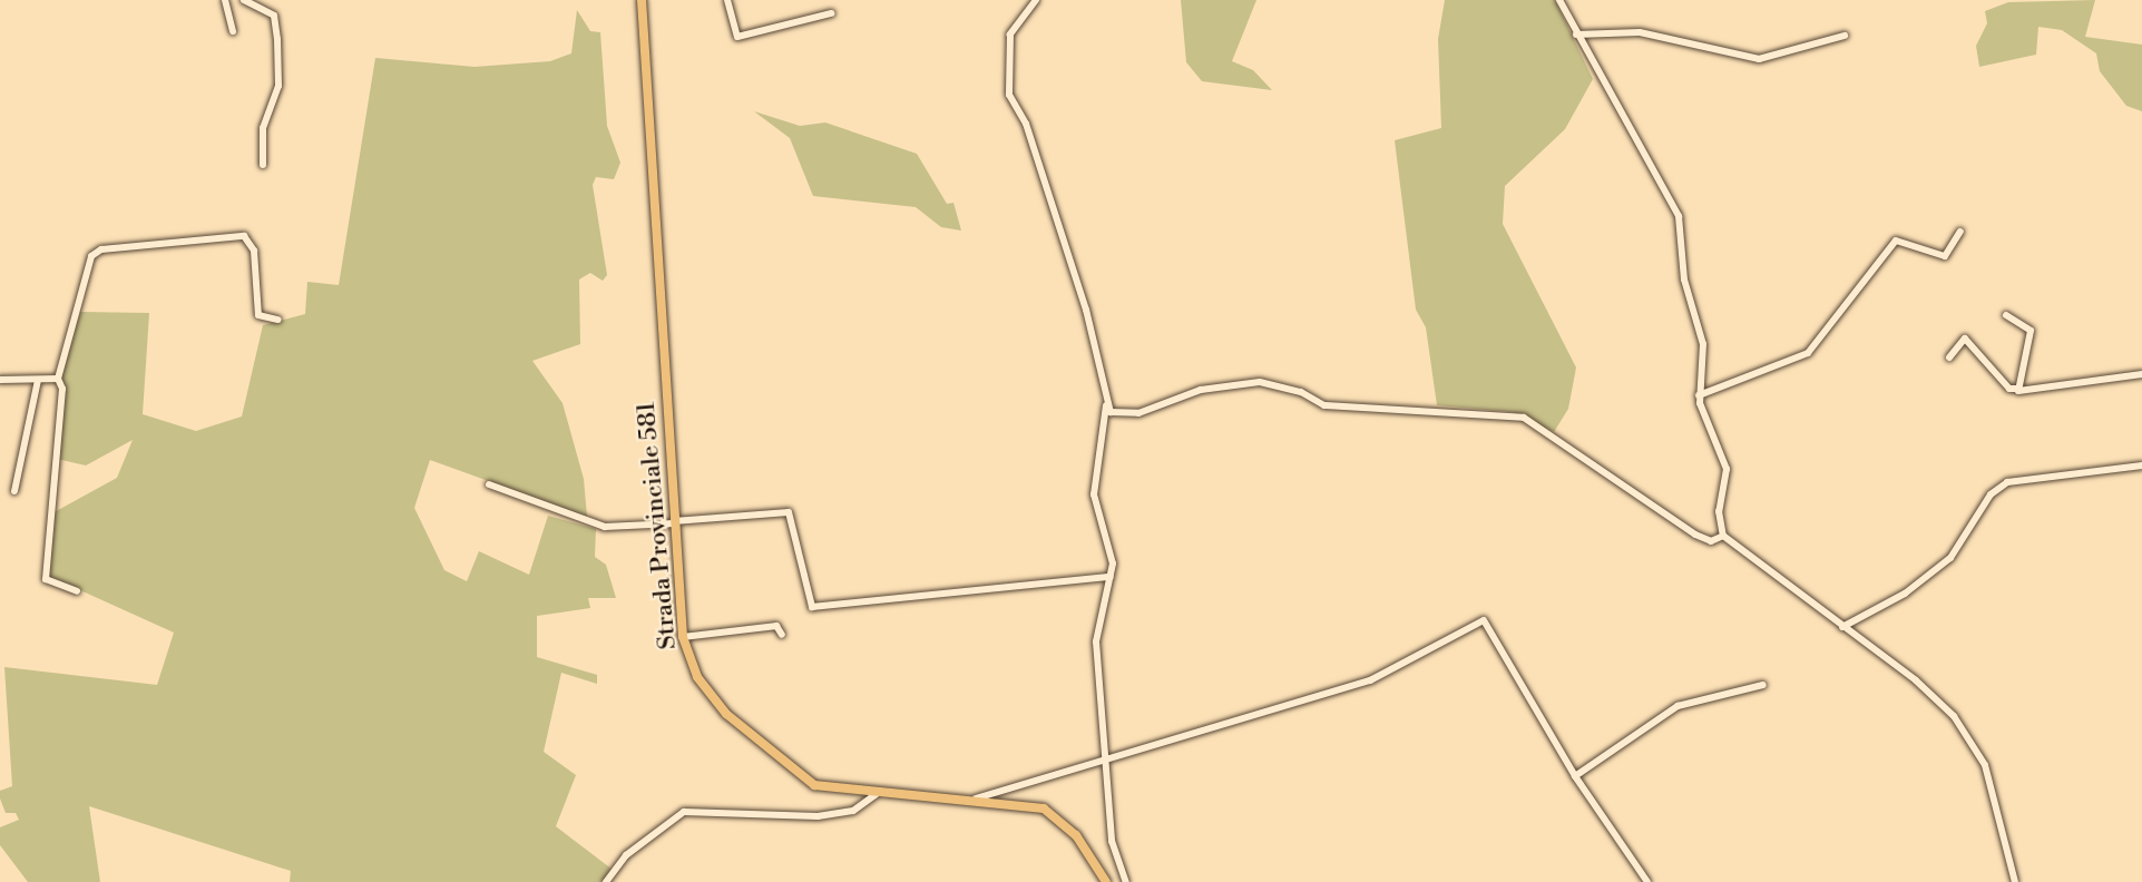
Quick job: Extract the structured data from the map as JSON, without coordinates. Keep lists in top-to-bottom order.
{
  "streets": {
    "main road": ["Strada Provinciale 581"]
  }
}
